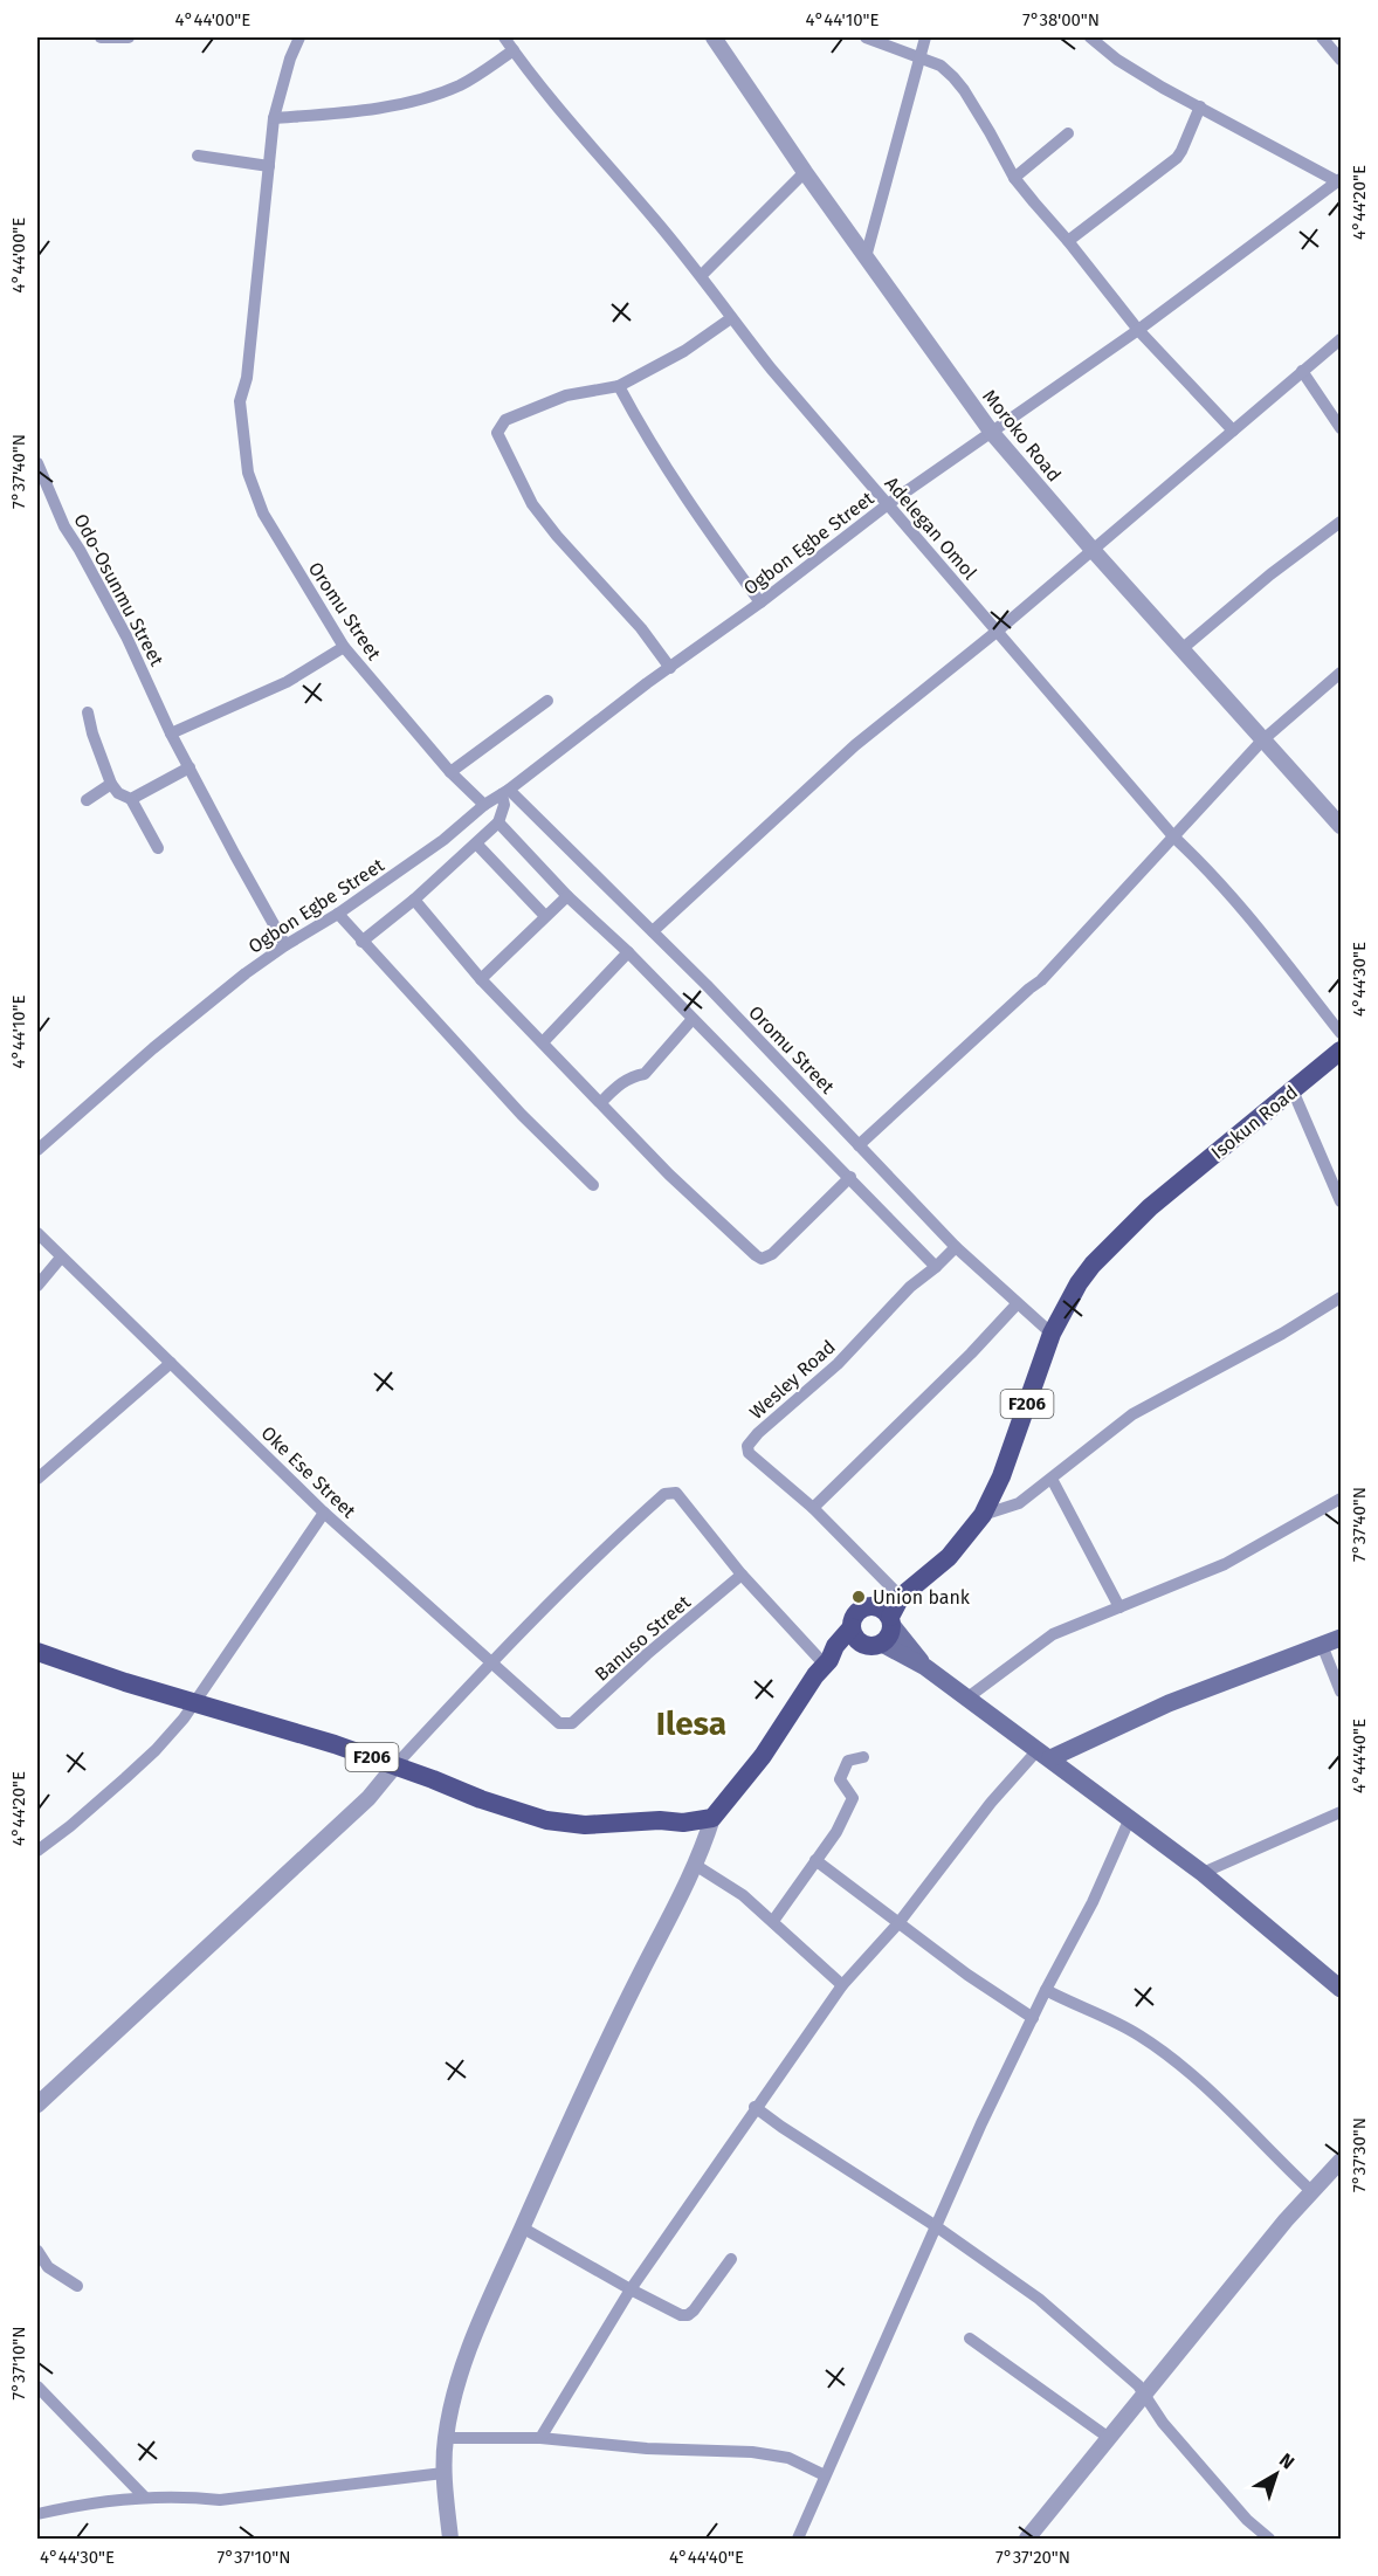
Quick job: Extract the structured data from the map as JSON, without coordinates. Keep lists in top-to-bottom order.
{
  "streets": {
    "main road": ["Isokun Road", "F206"],
    "street": [
      "Moroko Road",
      "Adelegan Omol",
      "Ogbon Egbe Street",
      "Odo-Osunmu Street",
      "Oromu Street",
      "Wesley Road",
      "Oke Ese Street",
      "Banuso Street"
    ]
  },
  "crossings": [
    ["Moroko Road", "Ogbon Egbe Street"],
    ["Adelegan Omol", "Ogbon Egbe Street"],
    ["Ogbon Egbe Street", "Odo-Osunmu Street"],
    ["Ogbon Egbe Street", "Oromu Street"],
    ["Oromu Street", "Isokun Road"],
    ["Oromu Street", "Wesley Road"],
    ["Oromu Street", "F206"],
    ["Isokun Road", "F206"],
    ["Wesley Road", "F206"],
    ["Oke Ese Street", "Banuso Street"]
  ],
  "districts": ["Ilesa"],
  "places": ["Union bank"],
  "north": "top right",
  "coordinates": [
    "4°44'00\"E",
    "4°44'10\"E",
    "7°38'00\"N",
    "4°44'20\"E",
    "7°37'40\"N",
    "4°44'30\"E",
    "4°44'40\"E",
    "7°37'30\"N",
    "7°37'10\"N",
    "7°37'20\"N"
  ]
}
